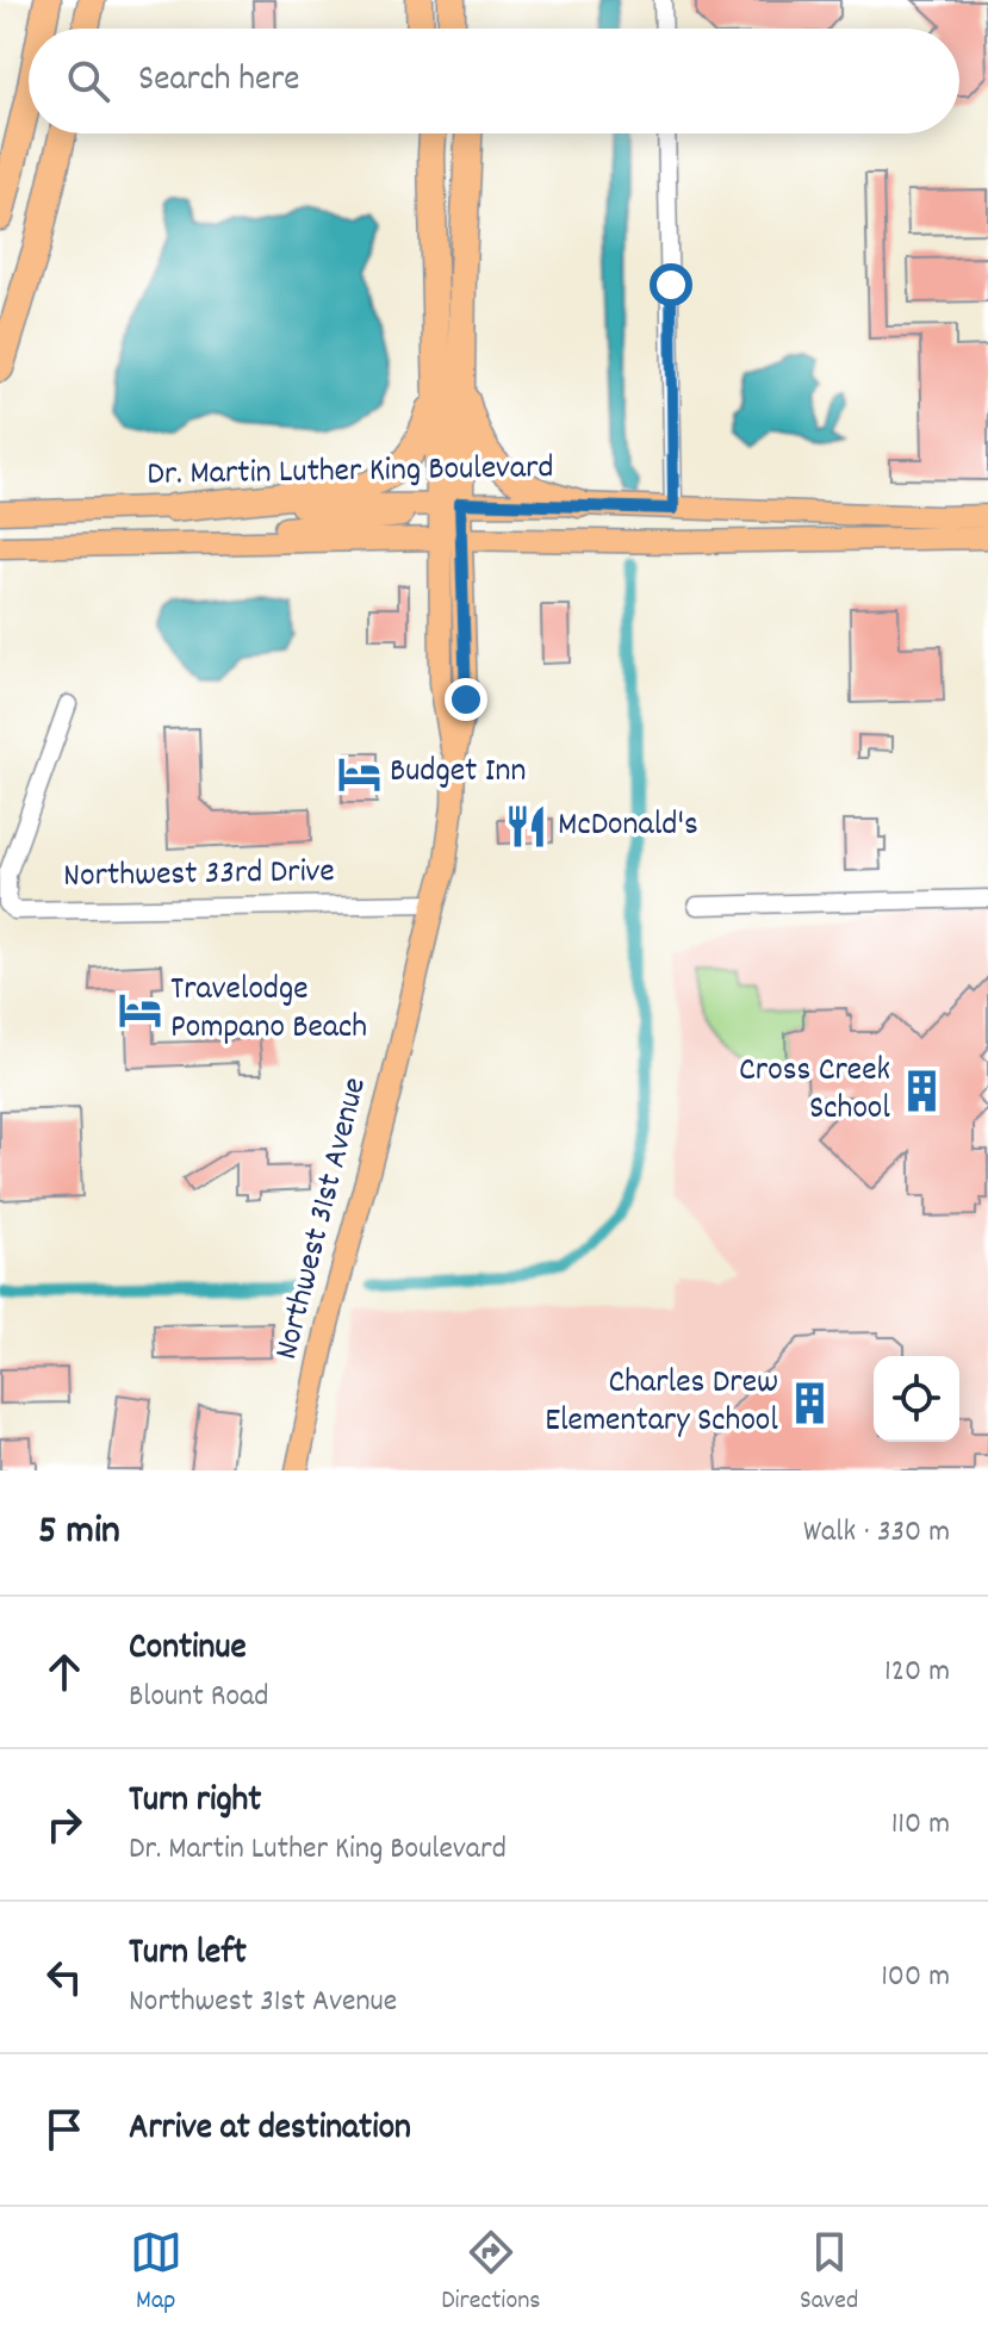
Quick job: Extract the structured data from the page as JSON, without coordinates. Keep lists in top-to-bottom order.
{
  "streets": {
    "main road": ["Dr. Martin Luther King Boulevard", "Northwest 31st Avenue"],
    "street": ["Northwest 33rd Drive"]
  },
  "crossings": [
    ["Dr. Martin Luther King Boulevard", "Northwest 31st Avenue"],
    ["Northwest 33rd Drive", "Northwest 31st Avenue"]
  ],
  "places": {
    "hotel": ["Budget Inn", "Travelodge Pompano Beach"],
    "restaurant": ["McDonald's"],
    "building": ["Cross Creek School", "Charles Drew Elementary School"]
  },
  "page": {
    "search": "Search here",
    "heading": ["5 min", "Walk · 330 m"],
    "list": [
      ["Continue", "Blount Road", "120 m"],
      ["Turn right", "Dr. Martin Luther King Boulevard", "110 m"],
      ["Turn left", "Northwest 31st Avenue", "100 m"],
      "Arrive at destination"
    ],
    "nav": ["Map", "Directions", "Saved"]
  }
}
